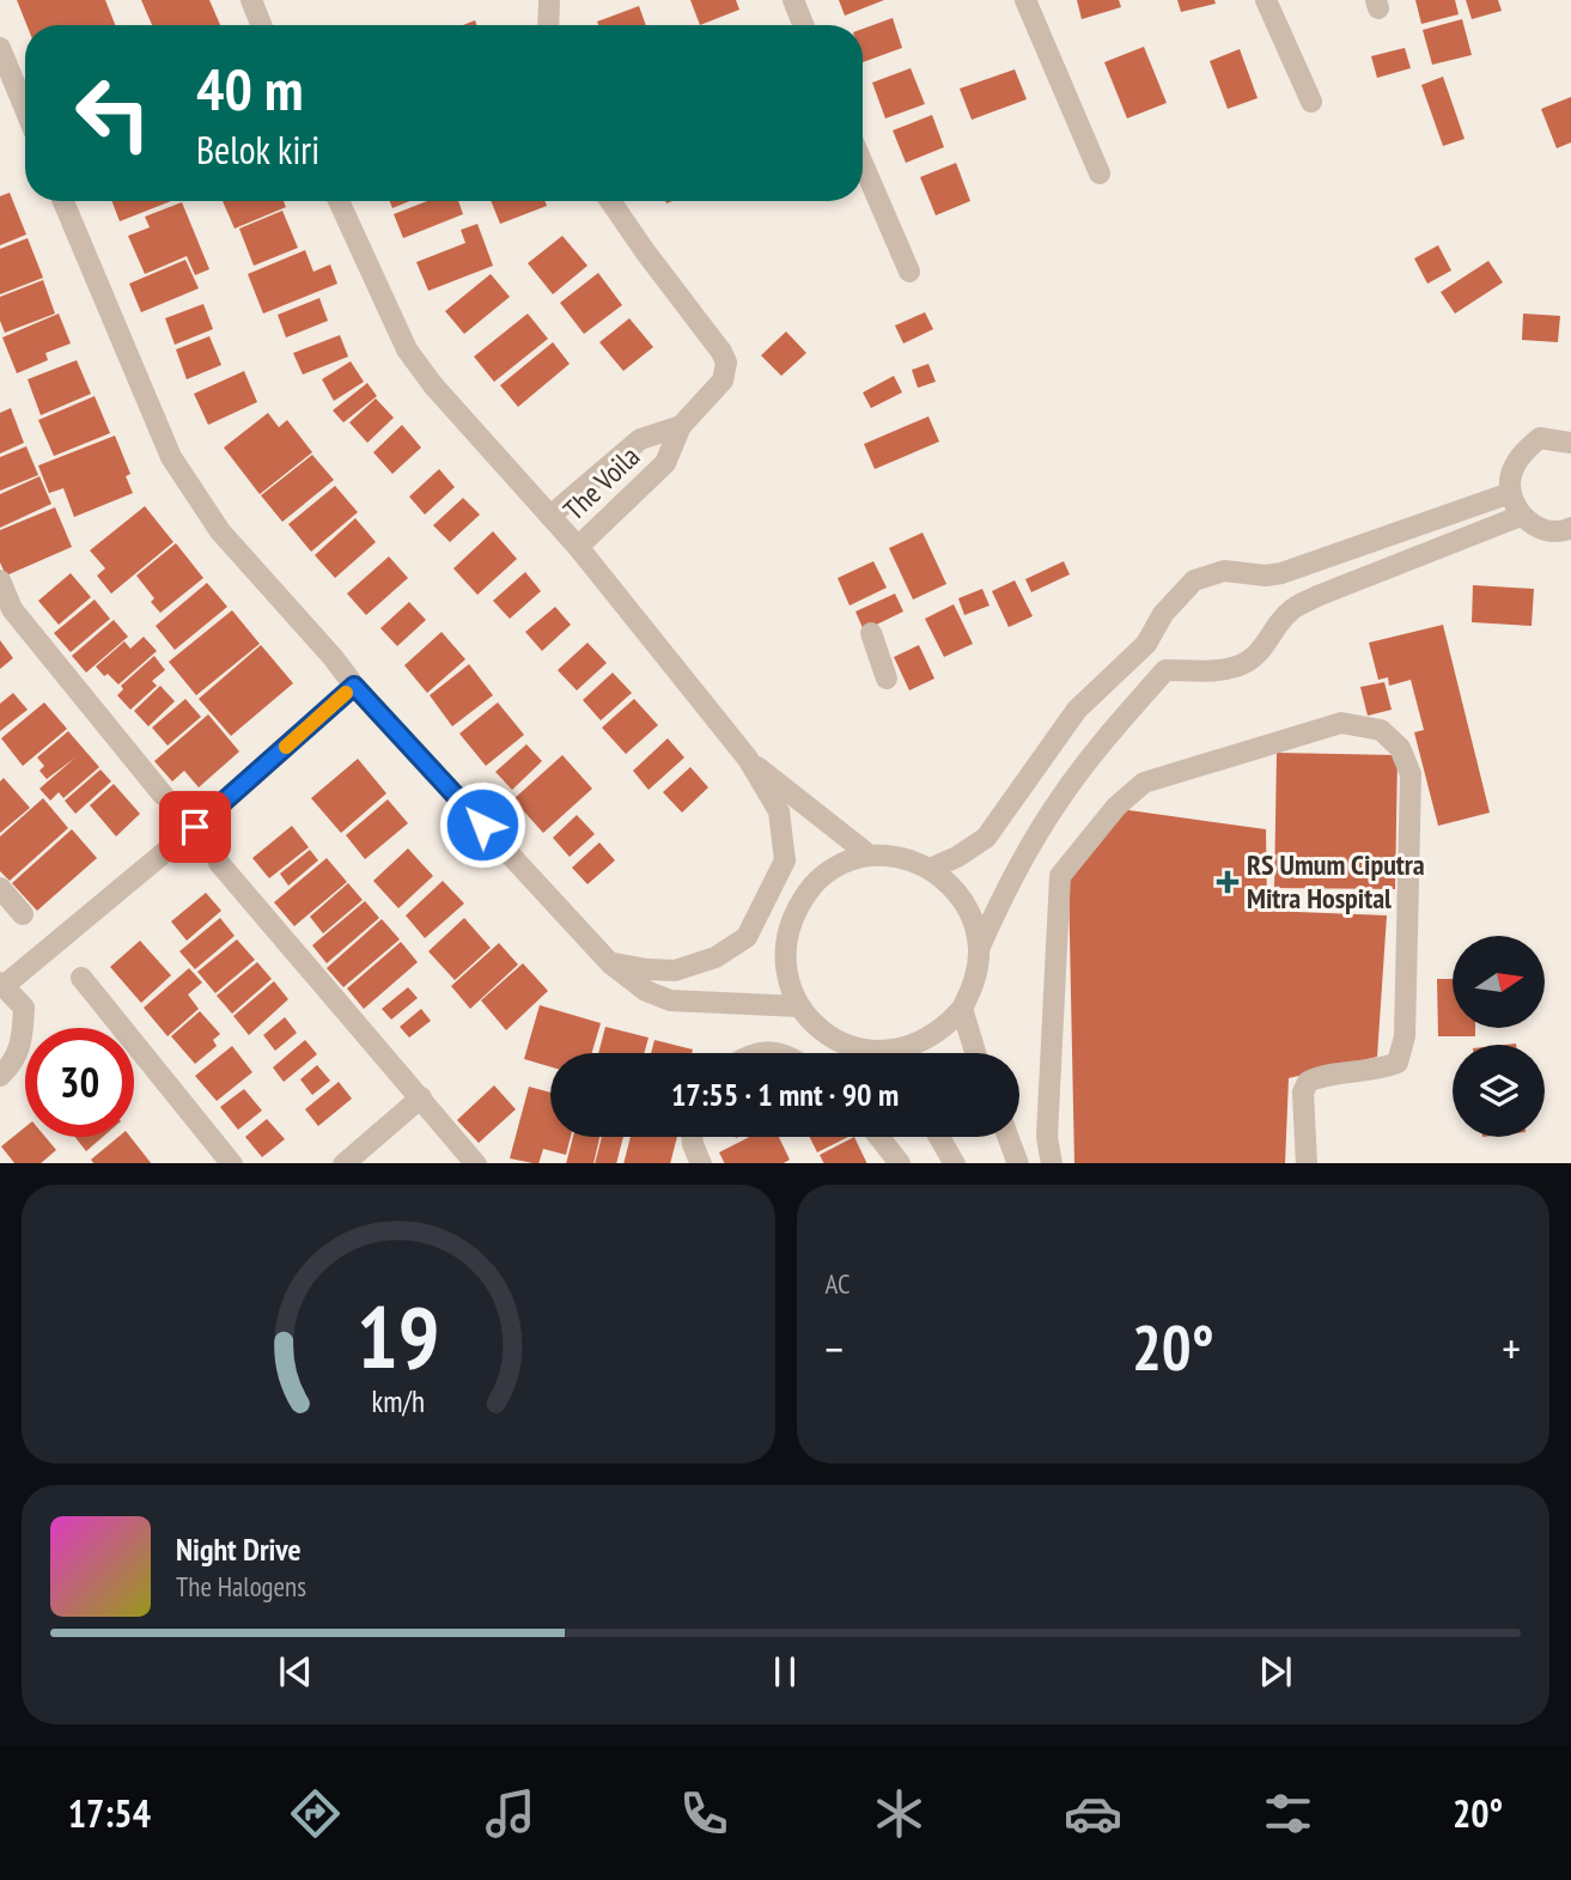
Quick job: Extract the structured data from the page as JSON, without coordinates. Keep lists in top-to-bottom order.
{
  "streets": {
    "street": ["The Voila"]
  },
  "places": {
    "health": ["RS Umum Ciputra Mitra Hospital"]
  },
  "north": "right",
  "page": {
    "turn": ["40 m", "Belok kiri"],
    "limit": "30",
    "trip": "17:55 · 1 mnt · 90 m",
    "tile": "AC",
    "heat": ["−", "20°", "+"],
    "song": ["Night Drive", "The Halogens"],
    "tabs": ["17:54", "20°"],
    "gauge": ["19", "km/h"]
  }
}
